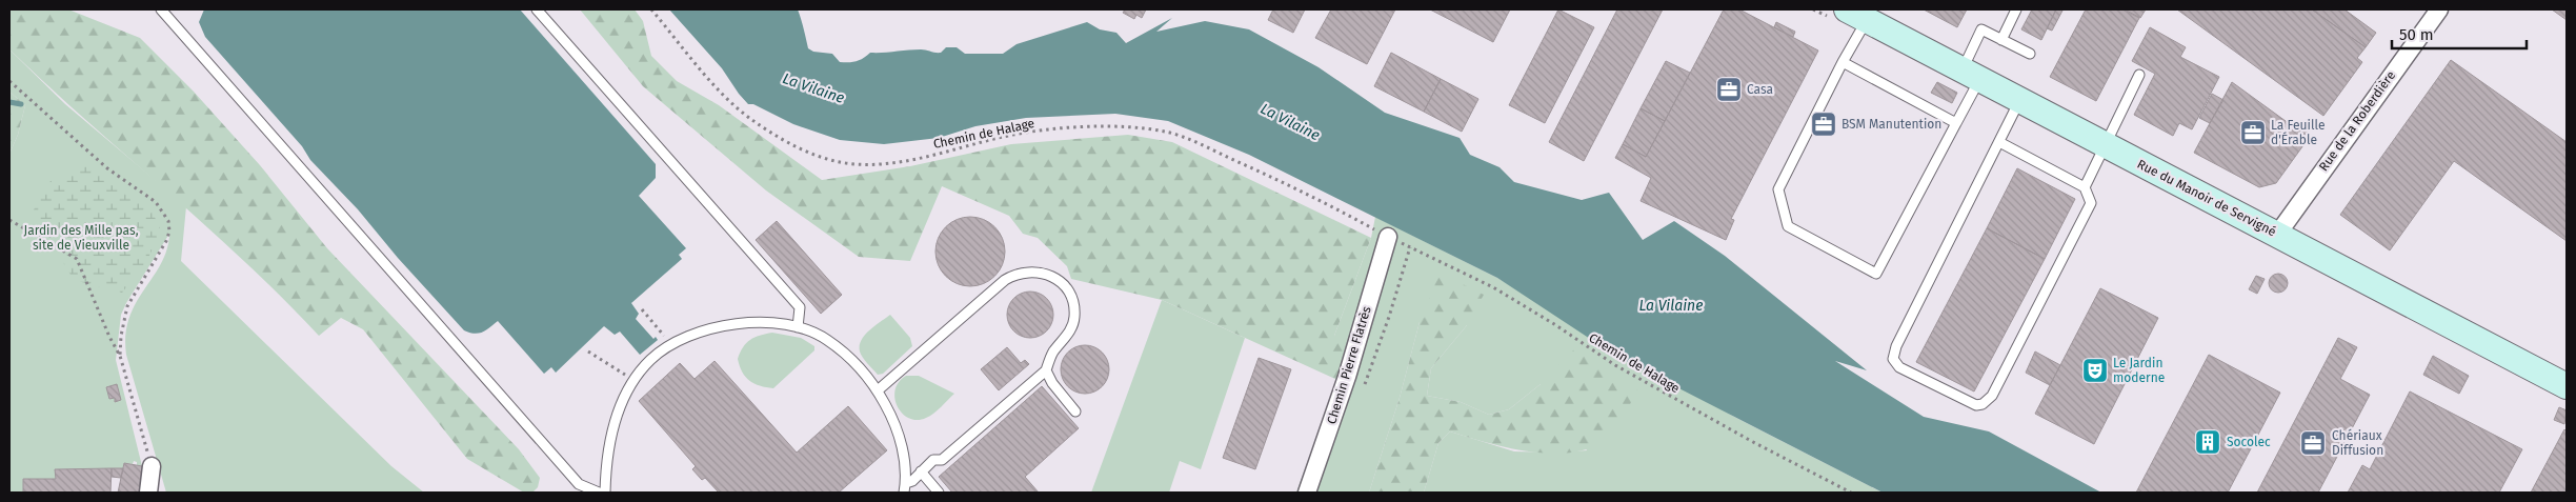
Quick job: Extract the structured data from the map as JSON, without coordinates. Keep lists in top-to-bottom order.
{
  "streets": {
    "street": ["Rue de la Roberdière", "Rue du Manoir de Servigné", "Chemin Pierre Flatrès"],
    "path": ["Chemin de Halage"]
  },
  "crossings": [
    ["Rue de la Roberdière", "Rue du Manoir de Servigné"],
    ["Chemin de Halage", "Chemin Pierre Flatrès"]
  ],
  "water": ["La Vilaine"],
  "parks": ["Jardin des Mille pas, site de Vieuxville"],
  "places": {
    "office": [
      "Casa",
      "BSM Manutention",
      "La Feuille d'Érable",
      "Chériaux Diffusion"
    ],
    "theatre": ["Le Jardin moderne"],
    "building": ["Socolec"]
  },
  "scale_bar": "50 m"
}
